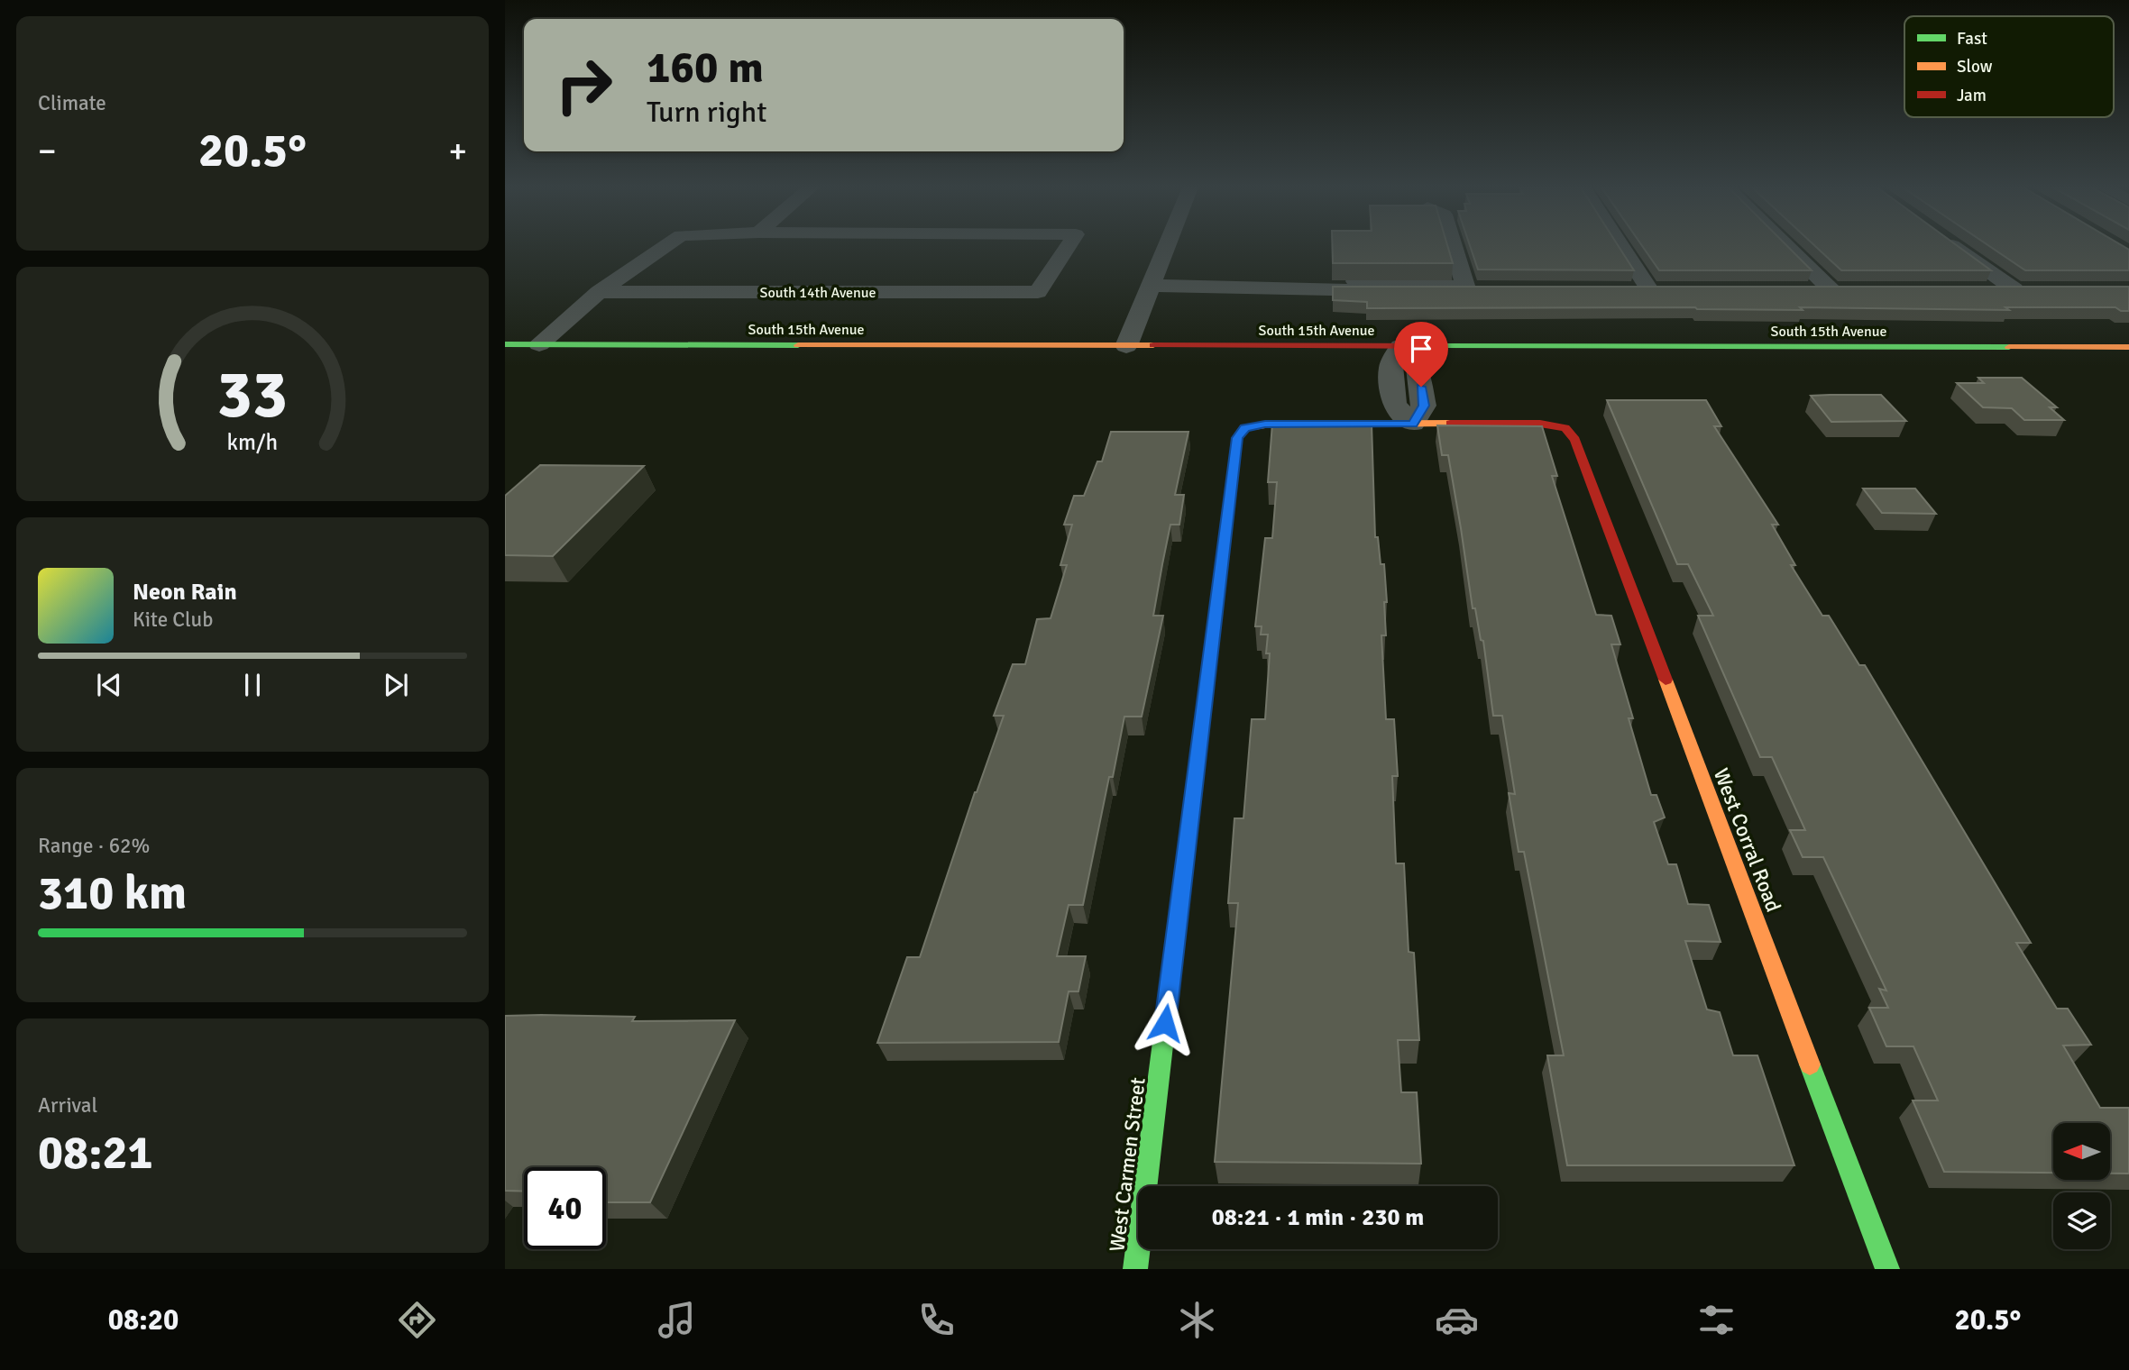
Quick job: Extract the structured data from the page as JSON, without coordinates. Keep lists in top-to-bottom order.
{
  "streets": {
    "street": [
      "South 14th Avenue",
      "South 15th Avenue",
      "West Corral Road",
      "West Carmen Street"
    ]
  },
  "crossings": [
    ["West Corral Road", "West Carmen Street"]
  ],
  "legend": ["Fast", "Slow", "Jam"],
  "north": "left",
  "page": {
    "tile": [
      "Climate",
      ["Range · 62%", "310 km"],
      ["Arrival", "08:21"]
    ],
    "turn": ["160 m", "Turn right"],
    "heat": ["−", "20.5°", "+"],
    "song": ["Neon Rain", "Kite Club"],
    "limit": "40",
    "trip": "08:21 · 1 min · 230 m",
    "tabs": ["08:20", "20.5°"],
    "gauge": ["33", "km/h"]
  }
}
